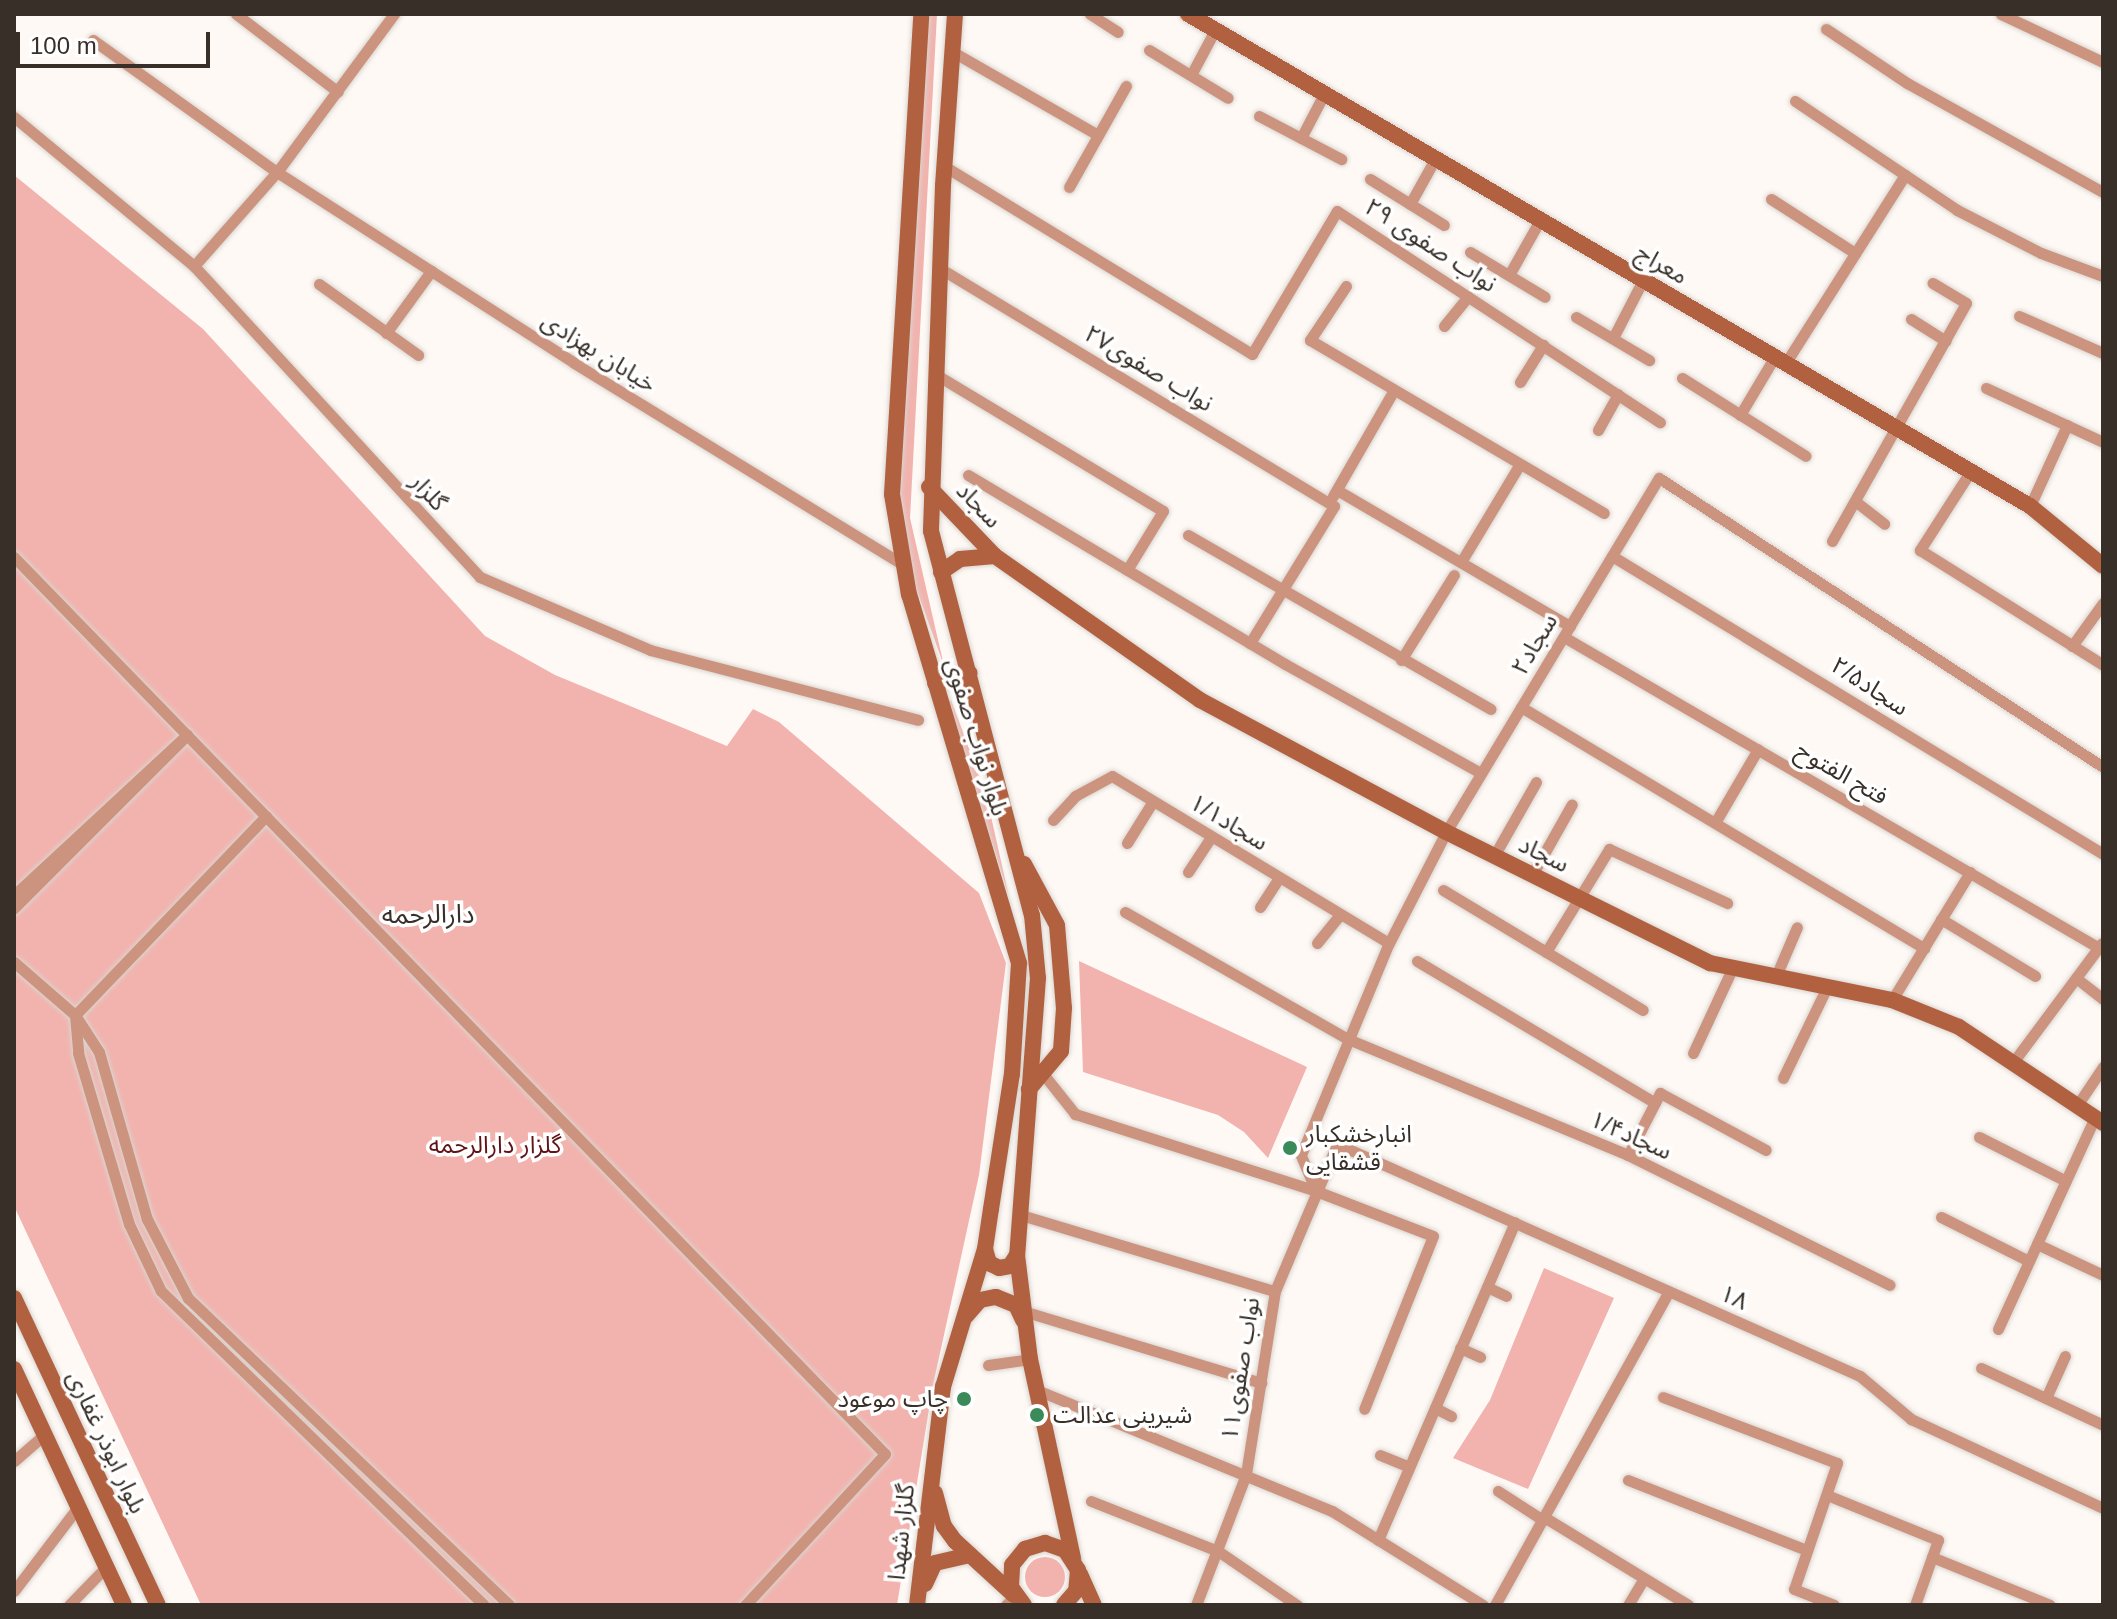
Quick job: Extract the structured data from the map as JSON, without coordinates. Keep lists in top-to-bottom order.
{
  "streets": {
    "main road": [
      "معراج",
      "سجاد",
      "بلوار نواب صفوی",
      "بلوار ابوذر غفاری",
      "گلزار شهدا"
    ],
    "street": [
      "نواب صفوی ۲۹",
      "خیابان بهزادی",
      "۲۷نواب صفوی",
      "گلزار",
      "۲سجاد",
      "۲/۵سجاد",
      "فتح الفتوح",
      "۱/۱سجاد",
      "۱/۴سجاد",
      "۱۸",
      "۱۱نواب صفوی"
    ]
  },
  "crossings": [
    ["نواب صفوی ۲۹", "بلوار نواب صفوی"],
    ["خیابان بهزادی", "بلوار نواب صفوی"],
    ["۲۷نواب صفوی", "بلوار نواب صفوی"],
    ["سجاد", "۲سجاد"],
    ["سجاد", "بلوار نواب صفوی"],
    ["۲سجاد", "۲/۵سجاد"],
    ["۲سجاد", "فتح الفتوح"],
    ["۲سجاد", "۱/۱سجاد"],
    ["۲سجاد", "۱/۴سجاد"],
    ["۲سجاد", "۱۱نواب صفوی"],
    ["بلوار نواب صفوی", "گلزار شهدا"],
    ["۱۸", "۱۱نواب صفوی"]
  ],
  "districts": ["دارالرحمه"],
  "parks": ["گلزار دارالرحمه"],
  "places": ["انبارخشکبار قشقایی", "چاپ موعود", "شیرینی عدالت"],
  "scale_bar": "100 m"
}
